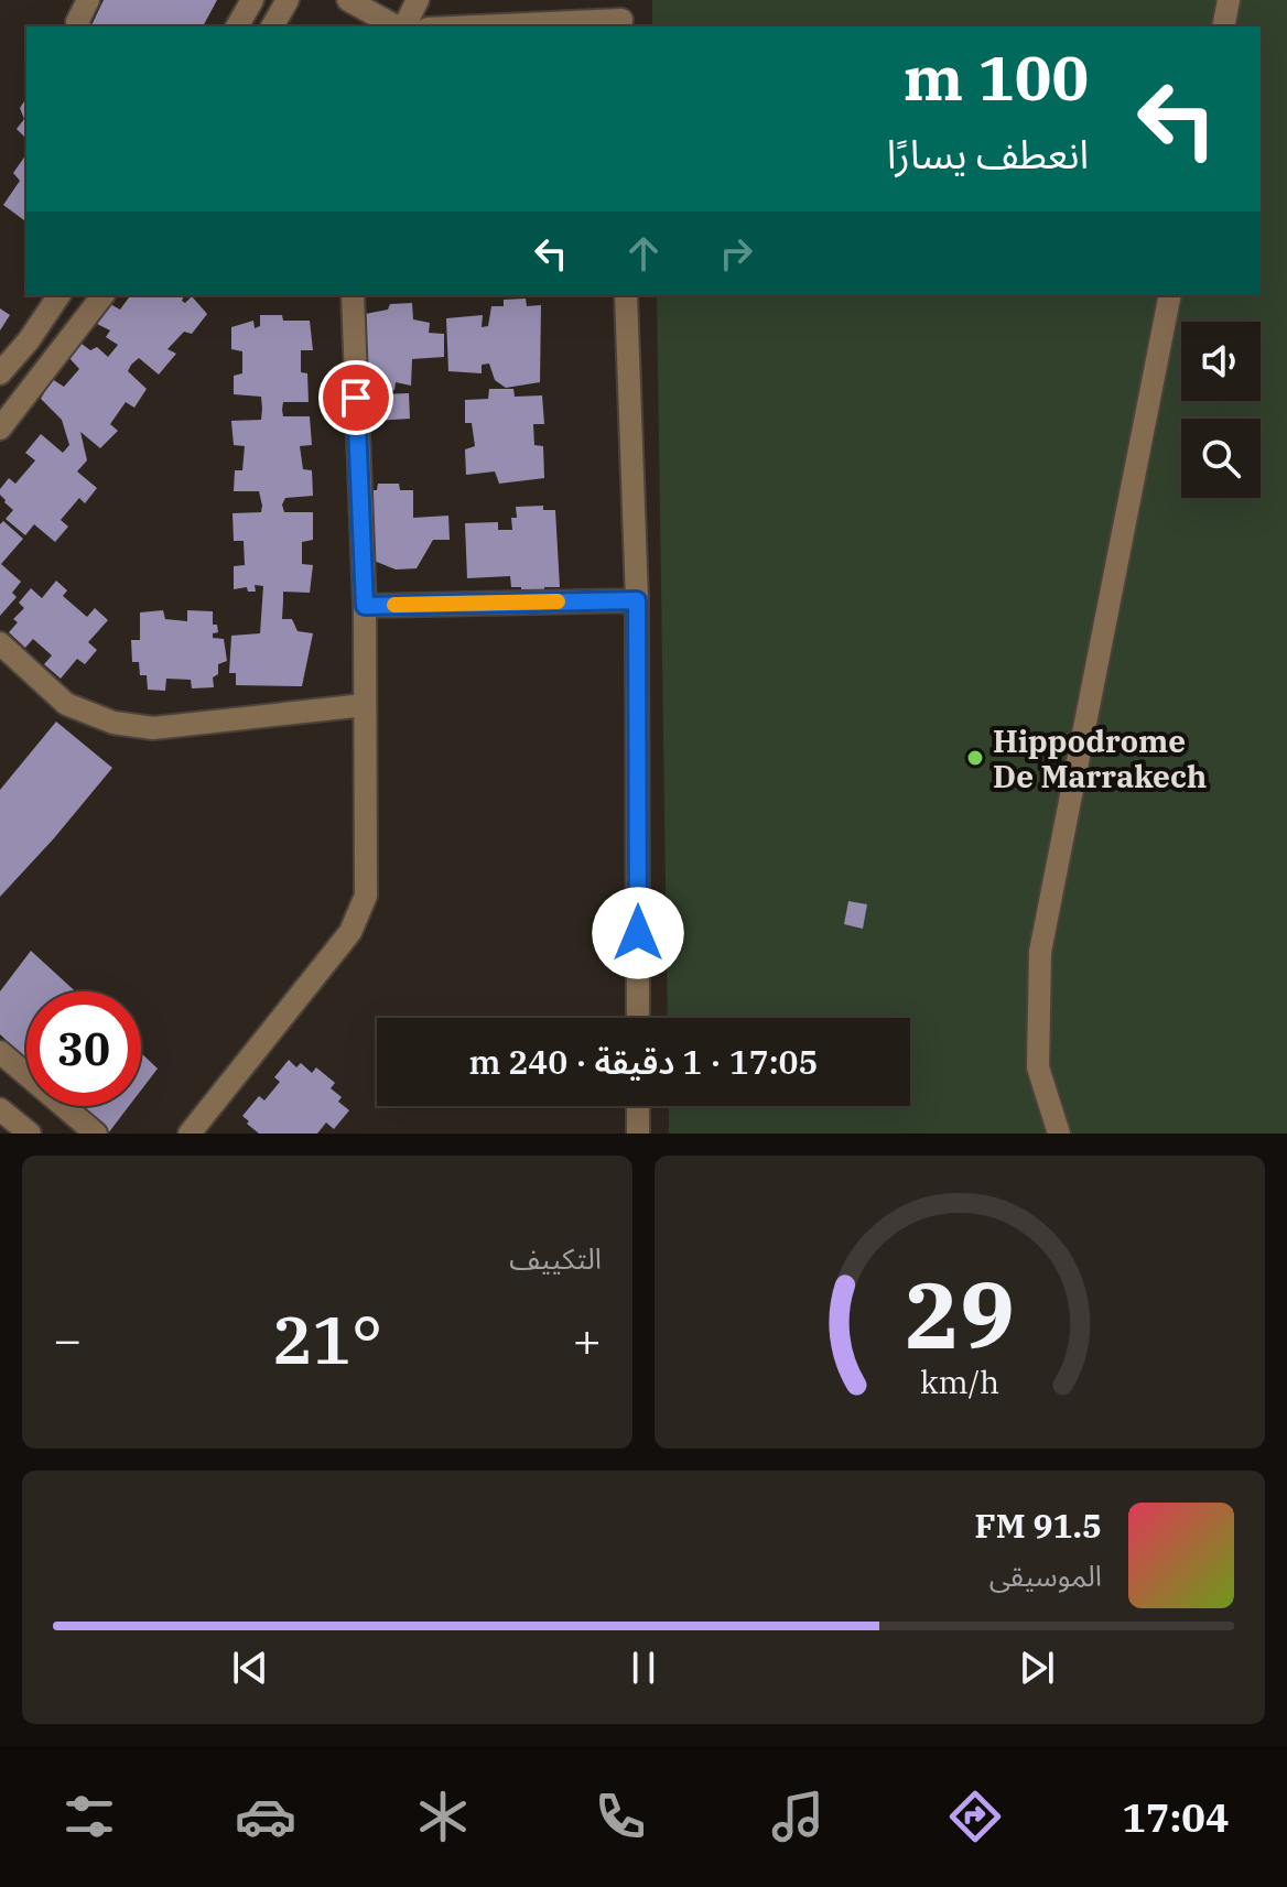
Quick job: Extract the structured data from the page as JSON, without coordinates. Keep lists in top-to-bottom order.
{
  "places": ["Hippodrome De Marrakech"],
  "page": {
    "turn": ["100 m", "انعطف يسارًا"],
    "limit": "30",
    "trip": "17:05 · 1 دقيقة · 240 m",
    "tile": "التكييف",
    "heat": ["−", "21°", "+"],
    "song": ["91.5 FM", "الموسيقى"],
    "tabs": "17:04",
    "gauge": ["29", "km/h"]
  }
}
